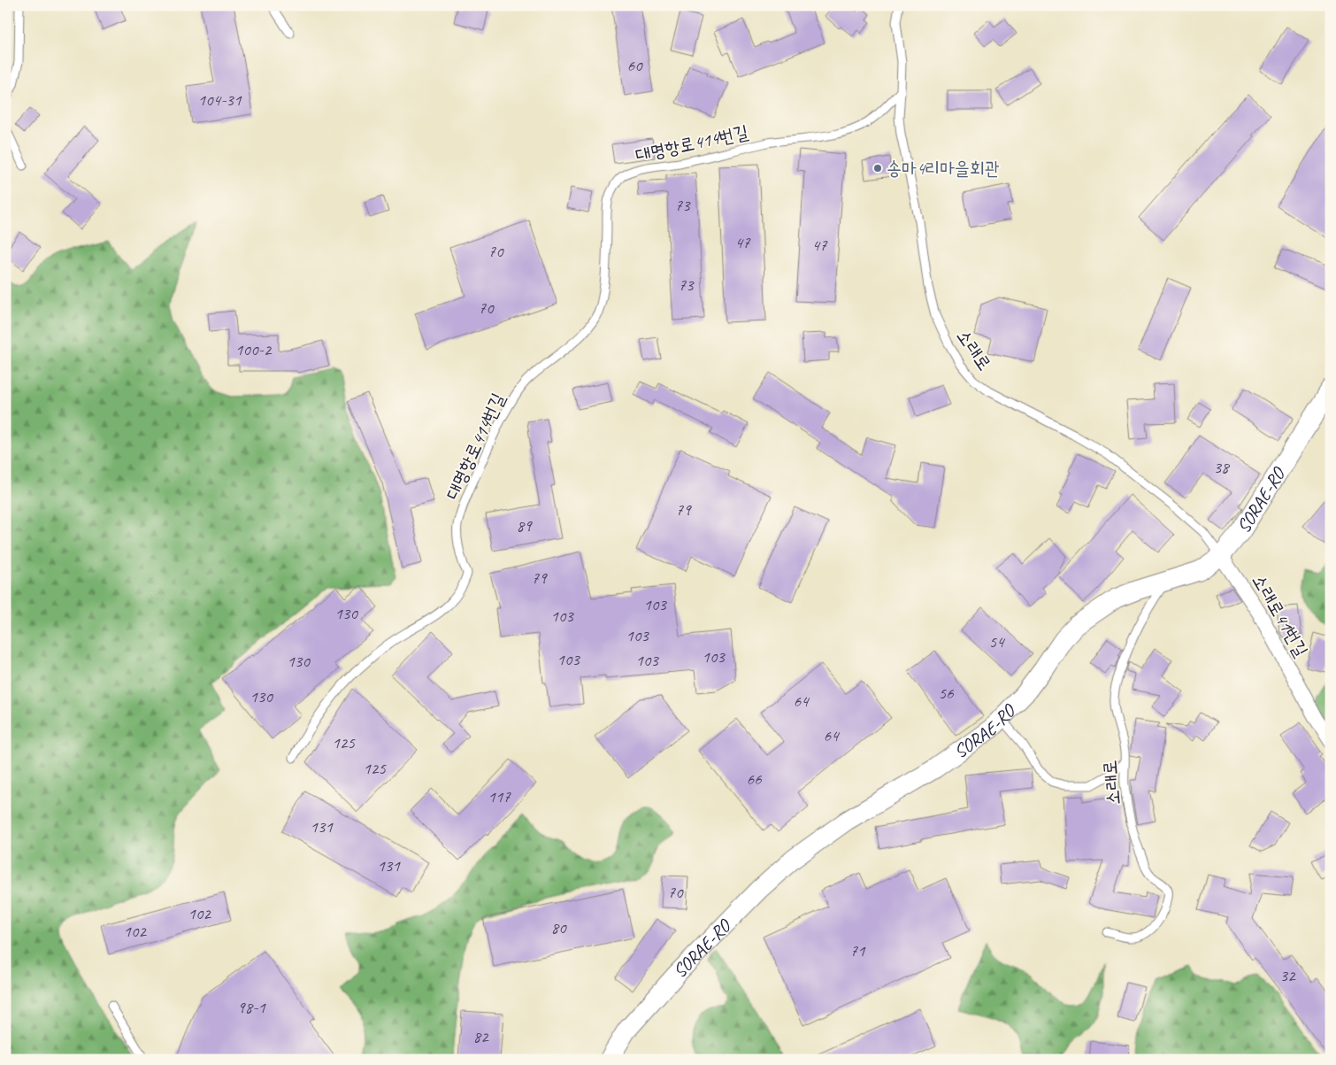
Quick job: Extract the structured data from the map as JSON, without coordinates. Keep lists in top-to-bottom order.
{
  "streets": {
    "street": ["SORAE-RO", "소래로41번길"],
    "lane": ["대명항로414번길", "소래로"]
  },
  "crossings": [
    ["대명항로414번길", "소래로"],
    ["소래로", "SORAE-RO"],
    ["소래로", "소래로41번길"],
    ["SORAE-RO", "소래로41번길"]
  ],
  "places": ["송마4리마을회관"],
  "house_numbers": [
    "60",
    "104-31",
    "73",
    "47",
    "47",
    "70",
    "73",
    "70",
    "100-2",
    "38",
    "79",
    "89",
    "79",
    "103",
    "130",
    "103",
    "103",
    "54",
    "103",
    "103",
    "103",
    "130",
    "56",
    "130",
    "64",
    "64",
    "125",
    "125",
    "66",
    "117",
    "131",
    "131",
    "70",
    "102",
    "80",
    "102",
    "71",
    "32",
    "98-1",
    "82"
  ]
}
